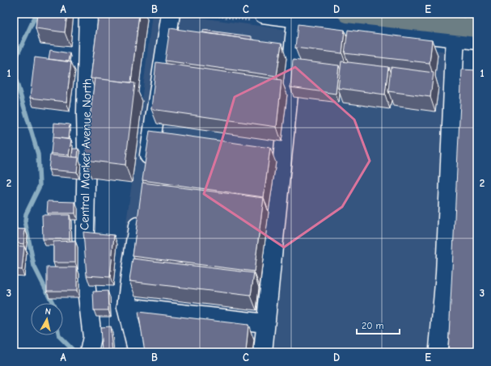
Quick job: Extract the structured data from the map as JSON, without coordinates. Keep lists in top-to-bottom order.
{
  "streets": {
    "street": ["Central Market Avenue North"]
  },
  "scale_bar": "20 m",
  "north": "top",
  "grid": {
    "columns": [
      "A",
      "B",
      "C",
      "D",
      "E"
    ],
    "rows": ["1", "2", "3"]
  }
}
